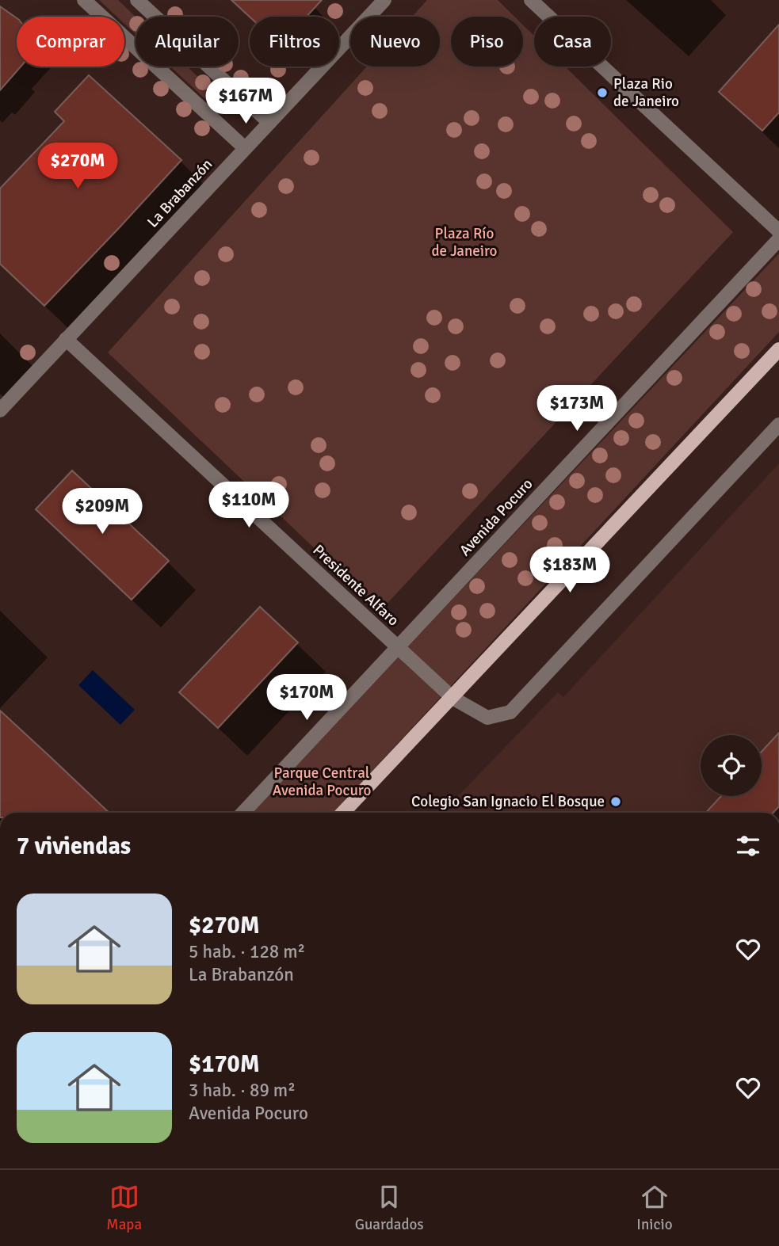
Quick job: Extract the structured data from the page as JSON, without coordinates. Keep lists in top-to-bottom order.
{
  "streets": {
    "street": ["La Brabanzón", "Avenida Pocuro", "Presidente Alfaro"]
  },
  "crossings": [
    ["La Brabanzón", "Presidente Alfaro"],
    ["Avenida Pocuro", "Presidente Alfaro"]
  ],
  "parks": ["Plaza Río de Janeiro", "Parque Central Avenida Pocuro"],
  "places": ["Plaza Rio de Janeiro", "Colegio San Ignacio El Bosque"],
  "page": {
    "chip": [
      "Comprar",
      "Alquilar",
      "Filtros",
      "Nuevo",
      "Piso",
      "Casa"
    ],
    "price": [
      "$167M",
      "$270M",
      "$173M",
      "$110M",
      "$209M",
      "$183M",
      "$170M"
    ],
    "heading": "7 viviendas",
    "list": [
      {
        "name": "$270M",
        "note": "5 hab. · 128 m² · La Brabanzón"
      },
      {
        "name": "$170M",
        "note": "3 hab. · 89 m² · Avenida Pocuro"
      }
    ],
    "tabs": ["Mapa", "Guardados", "Inicio"]
  }
}
